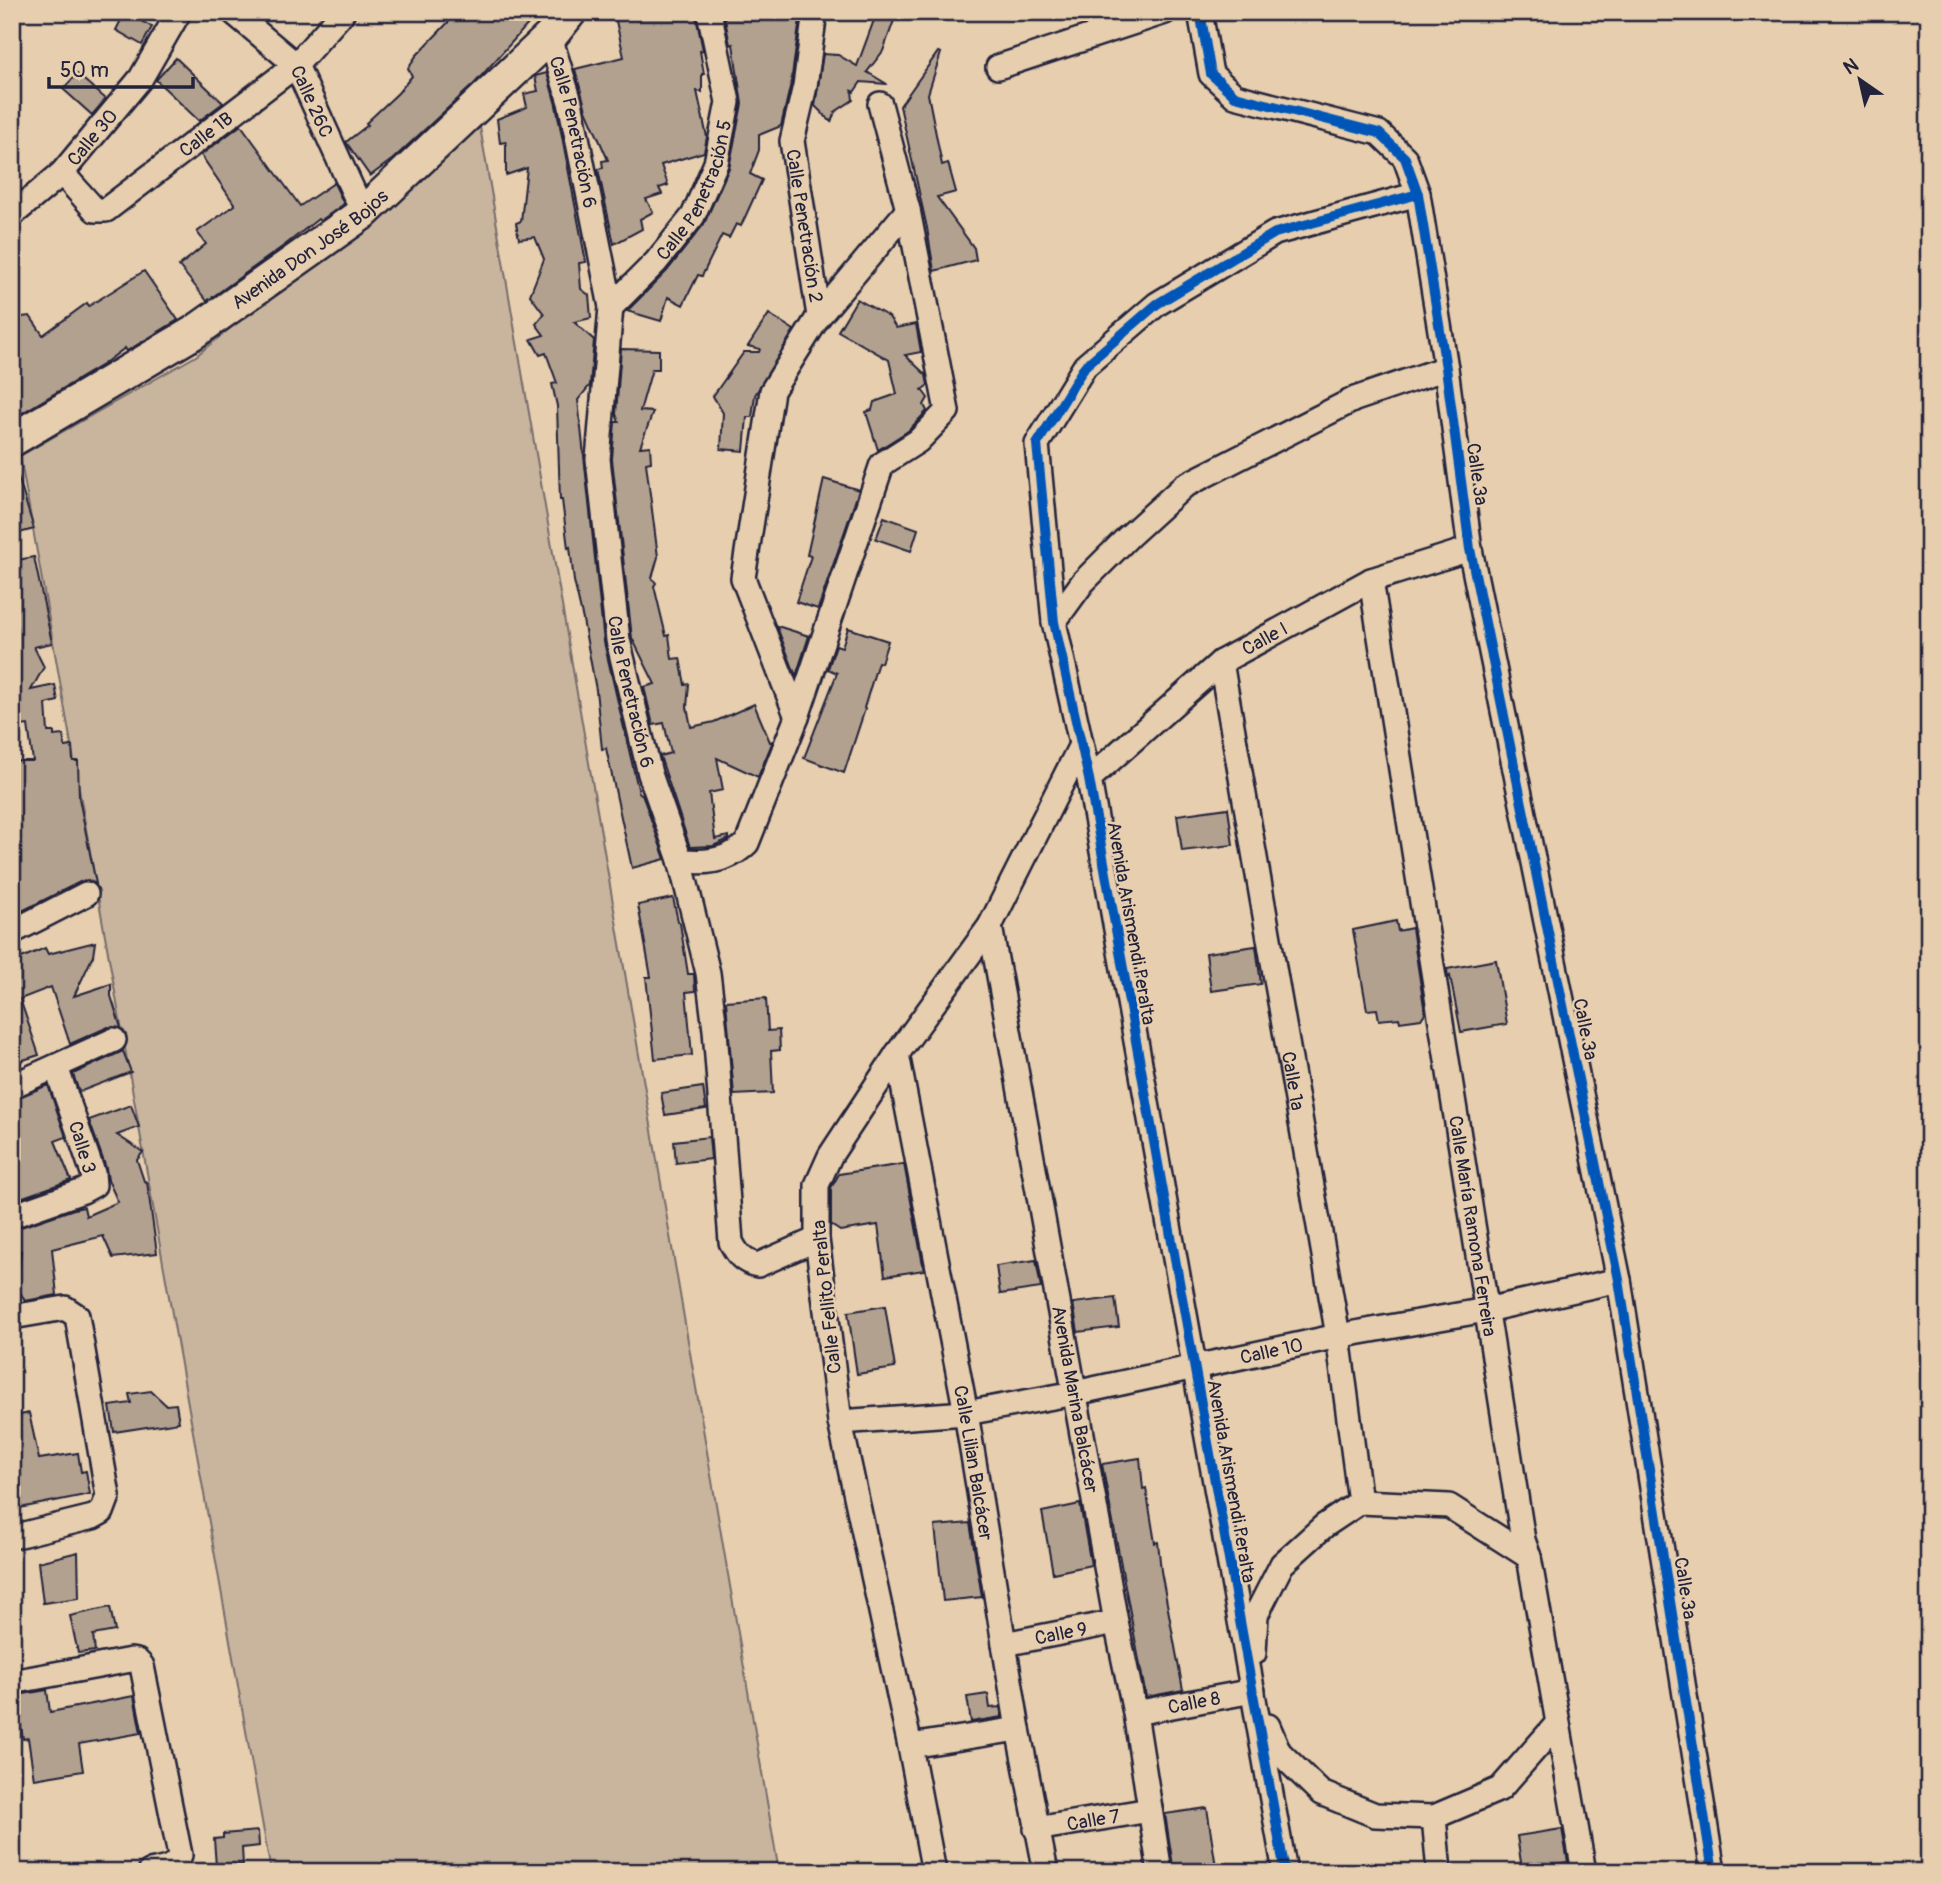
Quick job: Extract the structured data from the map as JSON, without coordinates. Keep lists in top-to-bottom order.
{
  "streets": {
    "street": [
      "Calle 26C",
      "Calle Penetración 6",
      "Calle 1B",
      "Calle 30",
      "Calle Penetración 5",
      "Calle Penetración 2",
      "Avenida Don José Bojos",
      "Calle 3a",
      "Calle I",
      "Avenida Arismendi Peralta",
      "Calle 1a",
      "Calle 3",
      "Calle María Ramona Ferreira",
      "Calle Fellito Peralta",
      "Calle 10",
      "Avenida Marina Balcácer",
      "Calle Lilian Balcácer",
      "Calle 9",
      "Calle 8",
      "Calle 7"
    ]
  },
  "crossings": [
    ["Calle 26C", "Calle 1B"],
    ["Calle 26C", "Avenida Don José Bojos"],
    ["Calle Penetración 6", "Calle Penetración 5"],
    ["Calle Penetración 6", "Avenida Don José Bojos"],
    ["Calle Penetración 6", "Calle Fellito Peralta"],
    ["Calle 1B", "Calle 30"],
    ["Calle 3a", "Calle I"],
    ["Calle 3a", "Avenida Arismendi Peralta"],
    ["Calle 3a", "Calle 10"],
    ["Calle I", "Avenida Arismendi Peralta"],
    ["Calle I", "Calle 1a"],
    ["Calle I", "Calle María Ramona Ferreira"],
    ["Avenida Arismendi Peralta", "Calle Fellito Peralta"],
    ["Avenida Arismendi Peralta", "Calle 10"],
    ["Avenida Arismendi Peralta", "Calle 8"],
    ["Calle 1a", "Calle 10"],
    ["Calle María Ramona Ferreira", "Calle 10"],
    ["Calle Fellito Peralta", "Calle 10"],
    ["Calle Fellito Peralta", "Avenida Marina Balcácer"],
    ["Calle Fellito Peralta", "Calle Lilian Balcácer"],
    ["Calle 10", "Avenida Marina Balcácer"],
    ["Calle 10", "Calle Lilian Balcácer"],
    ["Avenida Marina Balcácer", "Calle 9"],
    ["Avenida Marina Balcácer", "Calle 8"],
    ["Avenida Marina Balcácer", "Calle 7"],
    ["Calle Lilian Balcácer", "Calle 9"],
    ["Calle Lilian Balcácer", "Calle 7"]
  ],
  "scale_bar": "50 m",
  "north": "top left"
}
